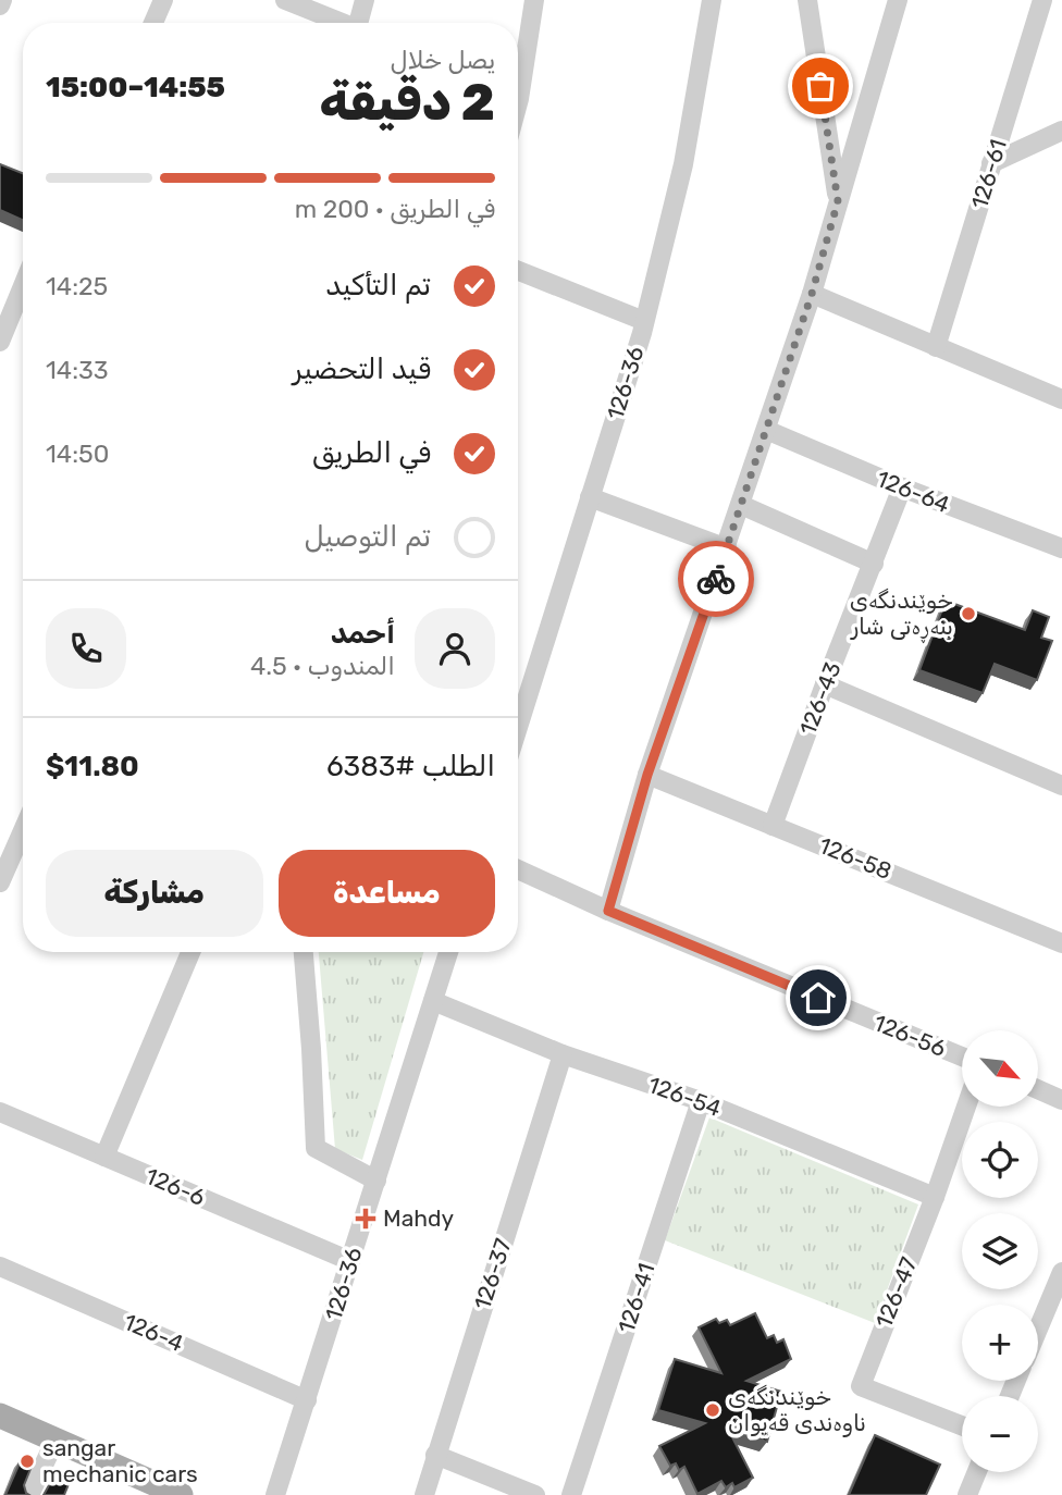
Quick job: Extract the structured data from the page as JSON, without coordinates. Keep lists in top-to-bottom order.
{
  "streets": {
    "street": [
      "126-61",
      "126-36",
      "126-64",
      "126-43",
      "126-58",
      "126-56",
      "126-54",
      "126-6",
      "126-37",
      "126-47",
      "126-41",
      "126-4"
    ]
  },
  "crossings": [
    ["126-36", "126-54"],
    ["126-36", "126-6"],
    ["126-36", "126-4"],
    ["126-64", "126-43"],
    ["126-43", "126-58"],
    ["126-54", "126-37"],
    ["126-54", "126-47"],
    ["126-54", "126-41"]
  ],
  "places": {
    "other": ["خوێندنگەی بنەڕەتی شار", "خوێندنگەی ناوەندی قەیوان", "sangar mechanic cars"],
    "health": ["Mahdy"]
  },
  "north": "bottom right",
  "page": {
    "heading": ["2 دقيقة", "يصل خلال", "14:55–15:00"],
    "panel": [
      "أحمد",
      "المندوب · 4.5",
      "الطلب #6383",
      "$11.80"
    ],
    "bar": "في الطريق · 200 m",
    "list": [
      ["تم التأكيد", "14:25"],
      ["قيد التحضير", "14:33"],
      ["في الطريق", "14:50"],
      "تم التوصيل"
    ],
    "buttons": ["مساعدة", "مشاركة"],
    "map_buttons": ["+", "−"]
  }
}
